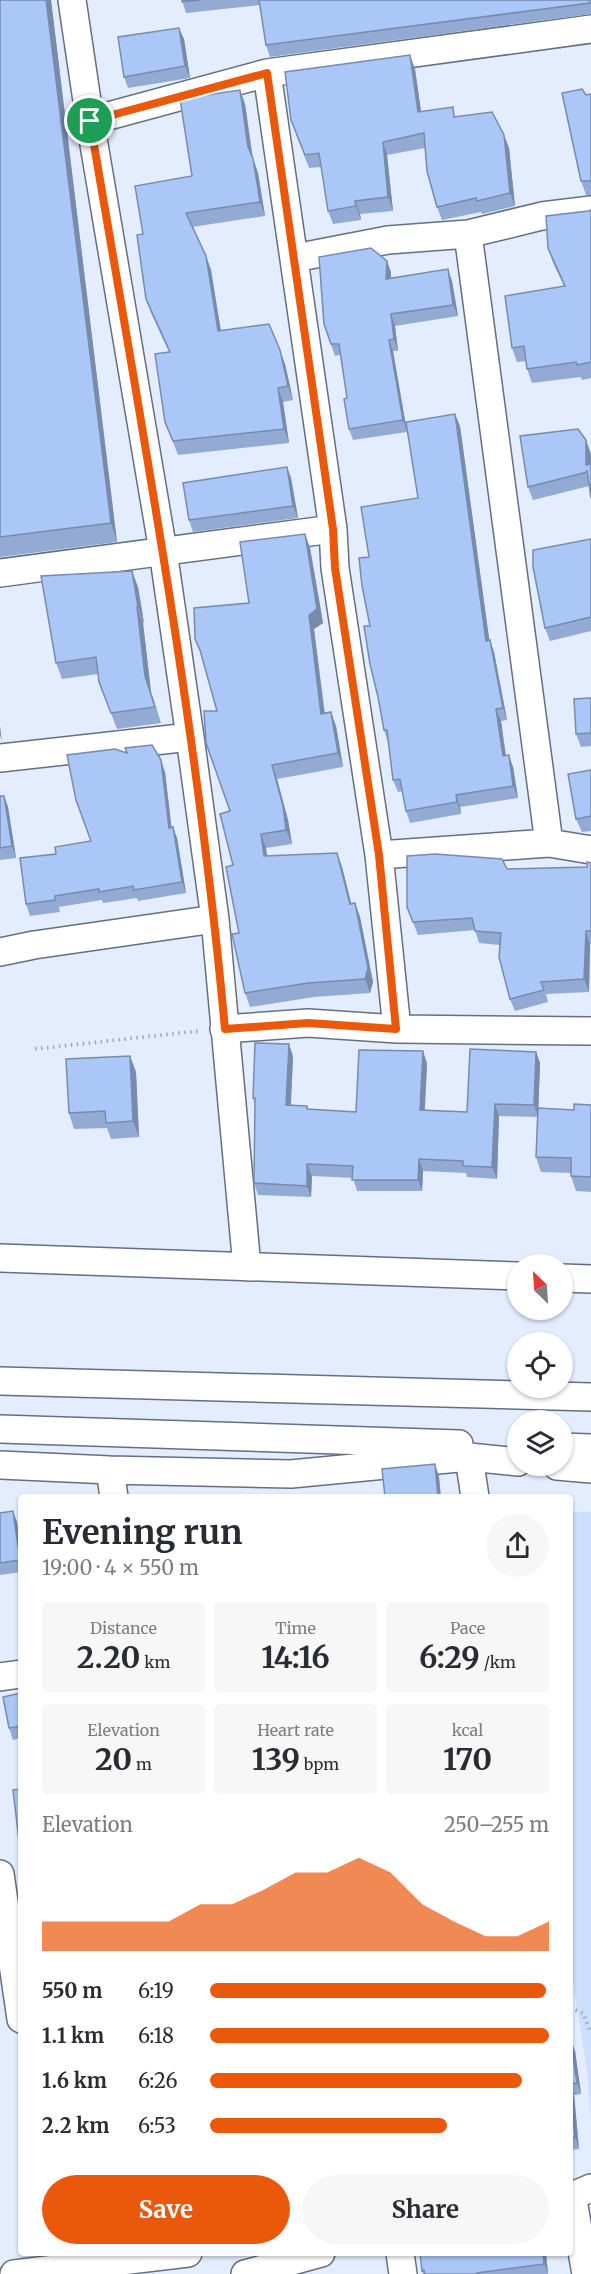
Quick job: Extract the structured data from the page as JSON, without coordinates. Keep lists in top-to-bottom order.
{
  "north": "top left",
  "page": {
    "heading": ["Evening run", "19:00 · 4 × 550 m"],
    "stats": [
      ["Distance", "2.20 km"],
      ["Time", "14:16"],
      ["Pace", "6:29 /km"],
      ["Elevation", "20 m"],
      ["Heart rate", "139 bpm"],
      ["kcal", "170"]
    ],
    "chart": ["Elevation", "250–255 m"],
    "list": [
      {
        "name": "550 m",
        "note": "6:19"
      },
      {
        "name": "1.1 km",
        "note": "6:18"
      },
      {
        "name": "1.6 km",
        "note": "6:26"
      },
      {
        "name": "2.2 km",
        "note": "6:53"
      }
    ],
    "buttons": ["Save", "Share"]
  }
}
